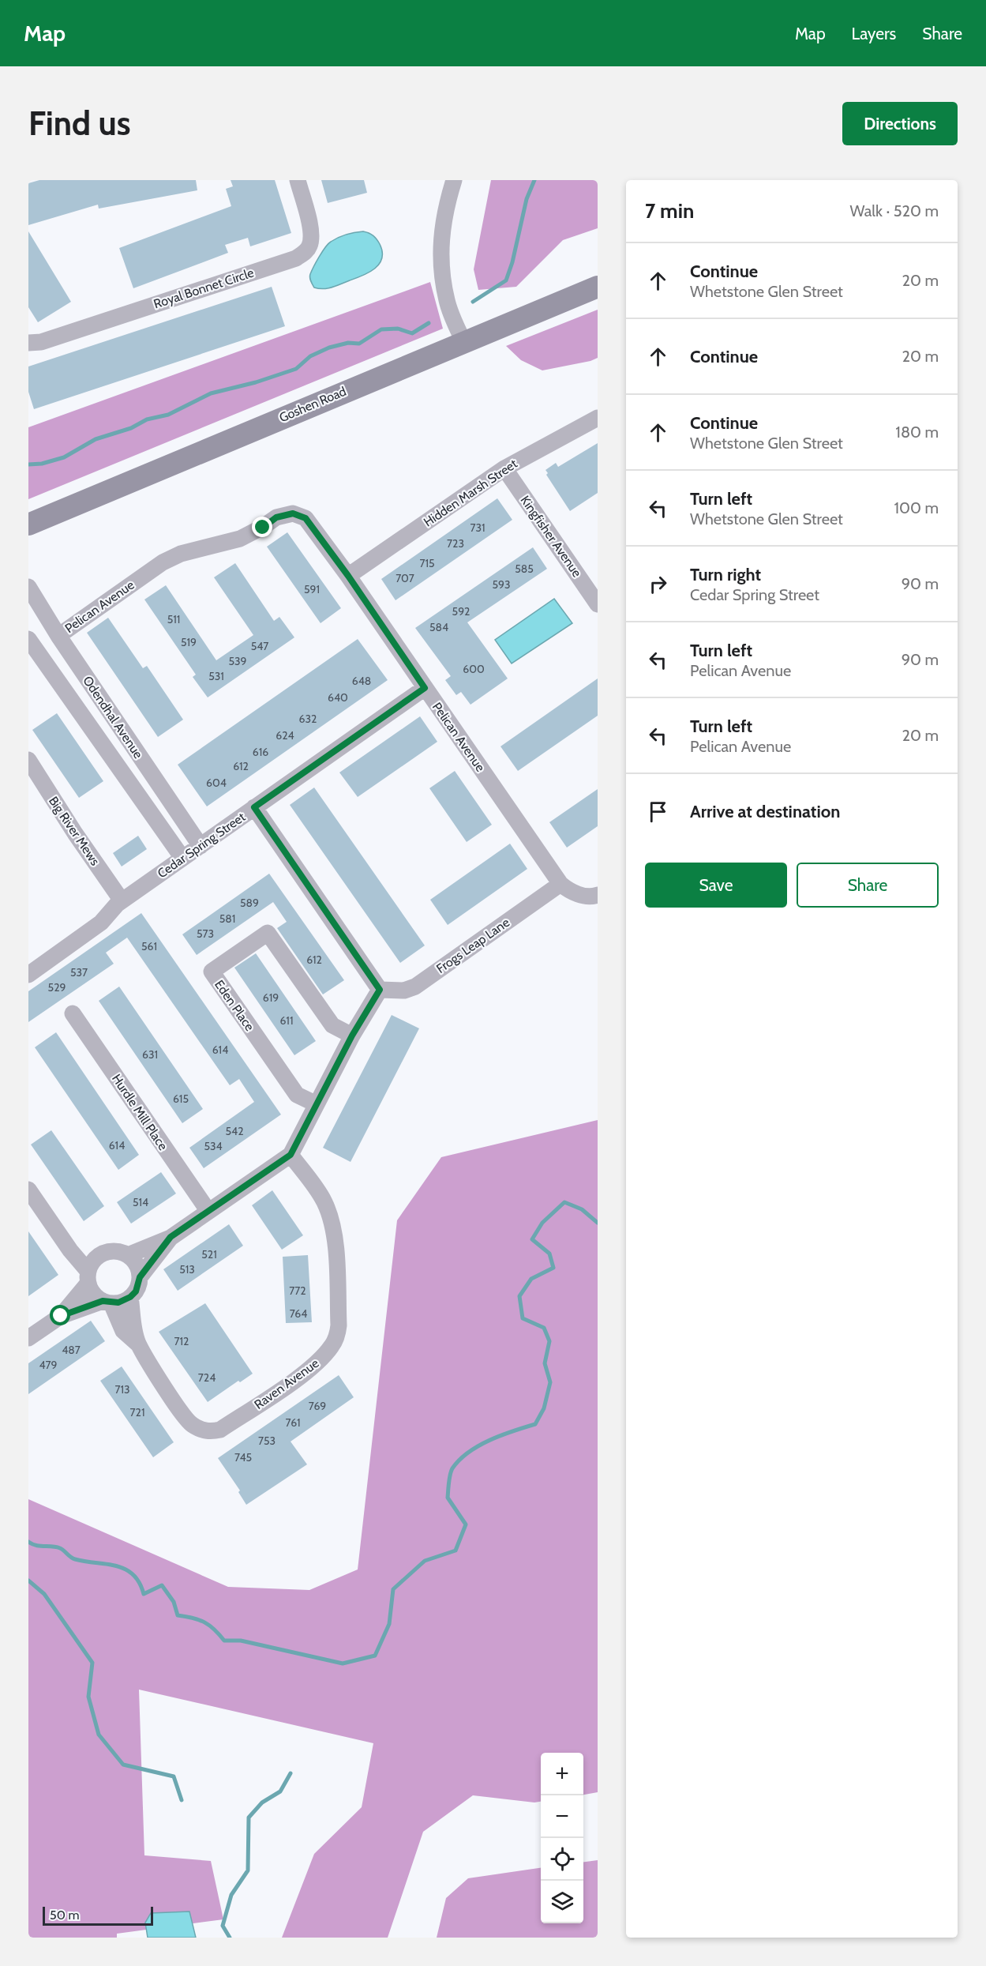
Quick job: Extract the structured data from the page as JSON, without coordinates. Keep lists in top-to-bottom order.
{
  "streets": {
    "street": [
      "Royal Bonnet Circle",
      "Goshen Road",
      "Hidden Marsh Street",
      "Kingfisher Avenue",
      "Pelican Avenue",
      "Odendhal Avenue",
      "Big River Mews",
      "Cedar Spring Street",
      "Frogs Leap Lane",
      "Eden Place",
      "Hurdle Mill Place",
      "Raven Avenue"
    ]
  },
  "crossings": [
    ["Hidden Marsh Street", "Kingfisher Avenue"],
    ["Hidden Marsh Street", "Pelican Avenue"],
    ["Pelican Avenue", "Odendhal Avenue"],
    ["Pelican Avenue", "Cedar Spring Street"],
    ["Pelican Avenue", "Frogs Leap Lane"],
    ["Odendhal Avenue", "Cedar Spring Street"],
    ["Big River Mews", "Cedar Spring Street"]
  ],
  "house_numbers": [
    "731",
    "723",
    "715",
    "585",
    "707",
    "593",
    "591",
    "592",
    "511",
    "584",
    "519",
    "547",
    "539",
    "600",
    "531",
    "648",
    "640",
    "632",
    "624",
    "616",
    "612",
    "604",
    "589",
    "581",
    "573",
    "561",
    "612",
    "537",
    "529",
    "619",
    "611",
    "614",
    "631",
    "615",
    "542",
    "614",
    "534",
    "514",
    "521",
    "513",
    "772",
    "764",
    "712",
    "487",
    "479",
    "724",
    "713",
    "769",
    "721",
    "761",
    "753",
    "745"
  ],
  "scale_bar": "50 m",
  "page": {
    "header": "Map",
    "nav": ["Map", "Layers", "Share"],
    "buttons": [
      "Directions",
      ["Save", "Share"]
    ],
    "title": "Find us",
    "heading": ["7 min", "Walk · 520 m"],
    "list": [
      ["Continue", "Whetstone Glen Street", "20 m"],
      ["Continue", "20 m"],
      ["Continue", "Whetstone Glen Street", "180 m"],
      ["Turn left", "Whetstone Glen Street", "100 m"],
      ["Turn right", "Cedar Spring Street", "90 m"],
      ["Turn left", "Pelican Avenue", "90 m"],
      ["Turn left", "Pelican Avenue", "20 m"],
      "Arrive at destination"
    ],
    "map_buttons": ["+", "−"],
    "scale": "50 m"
  }
}
